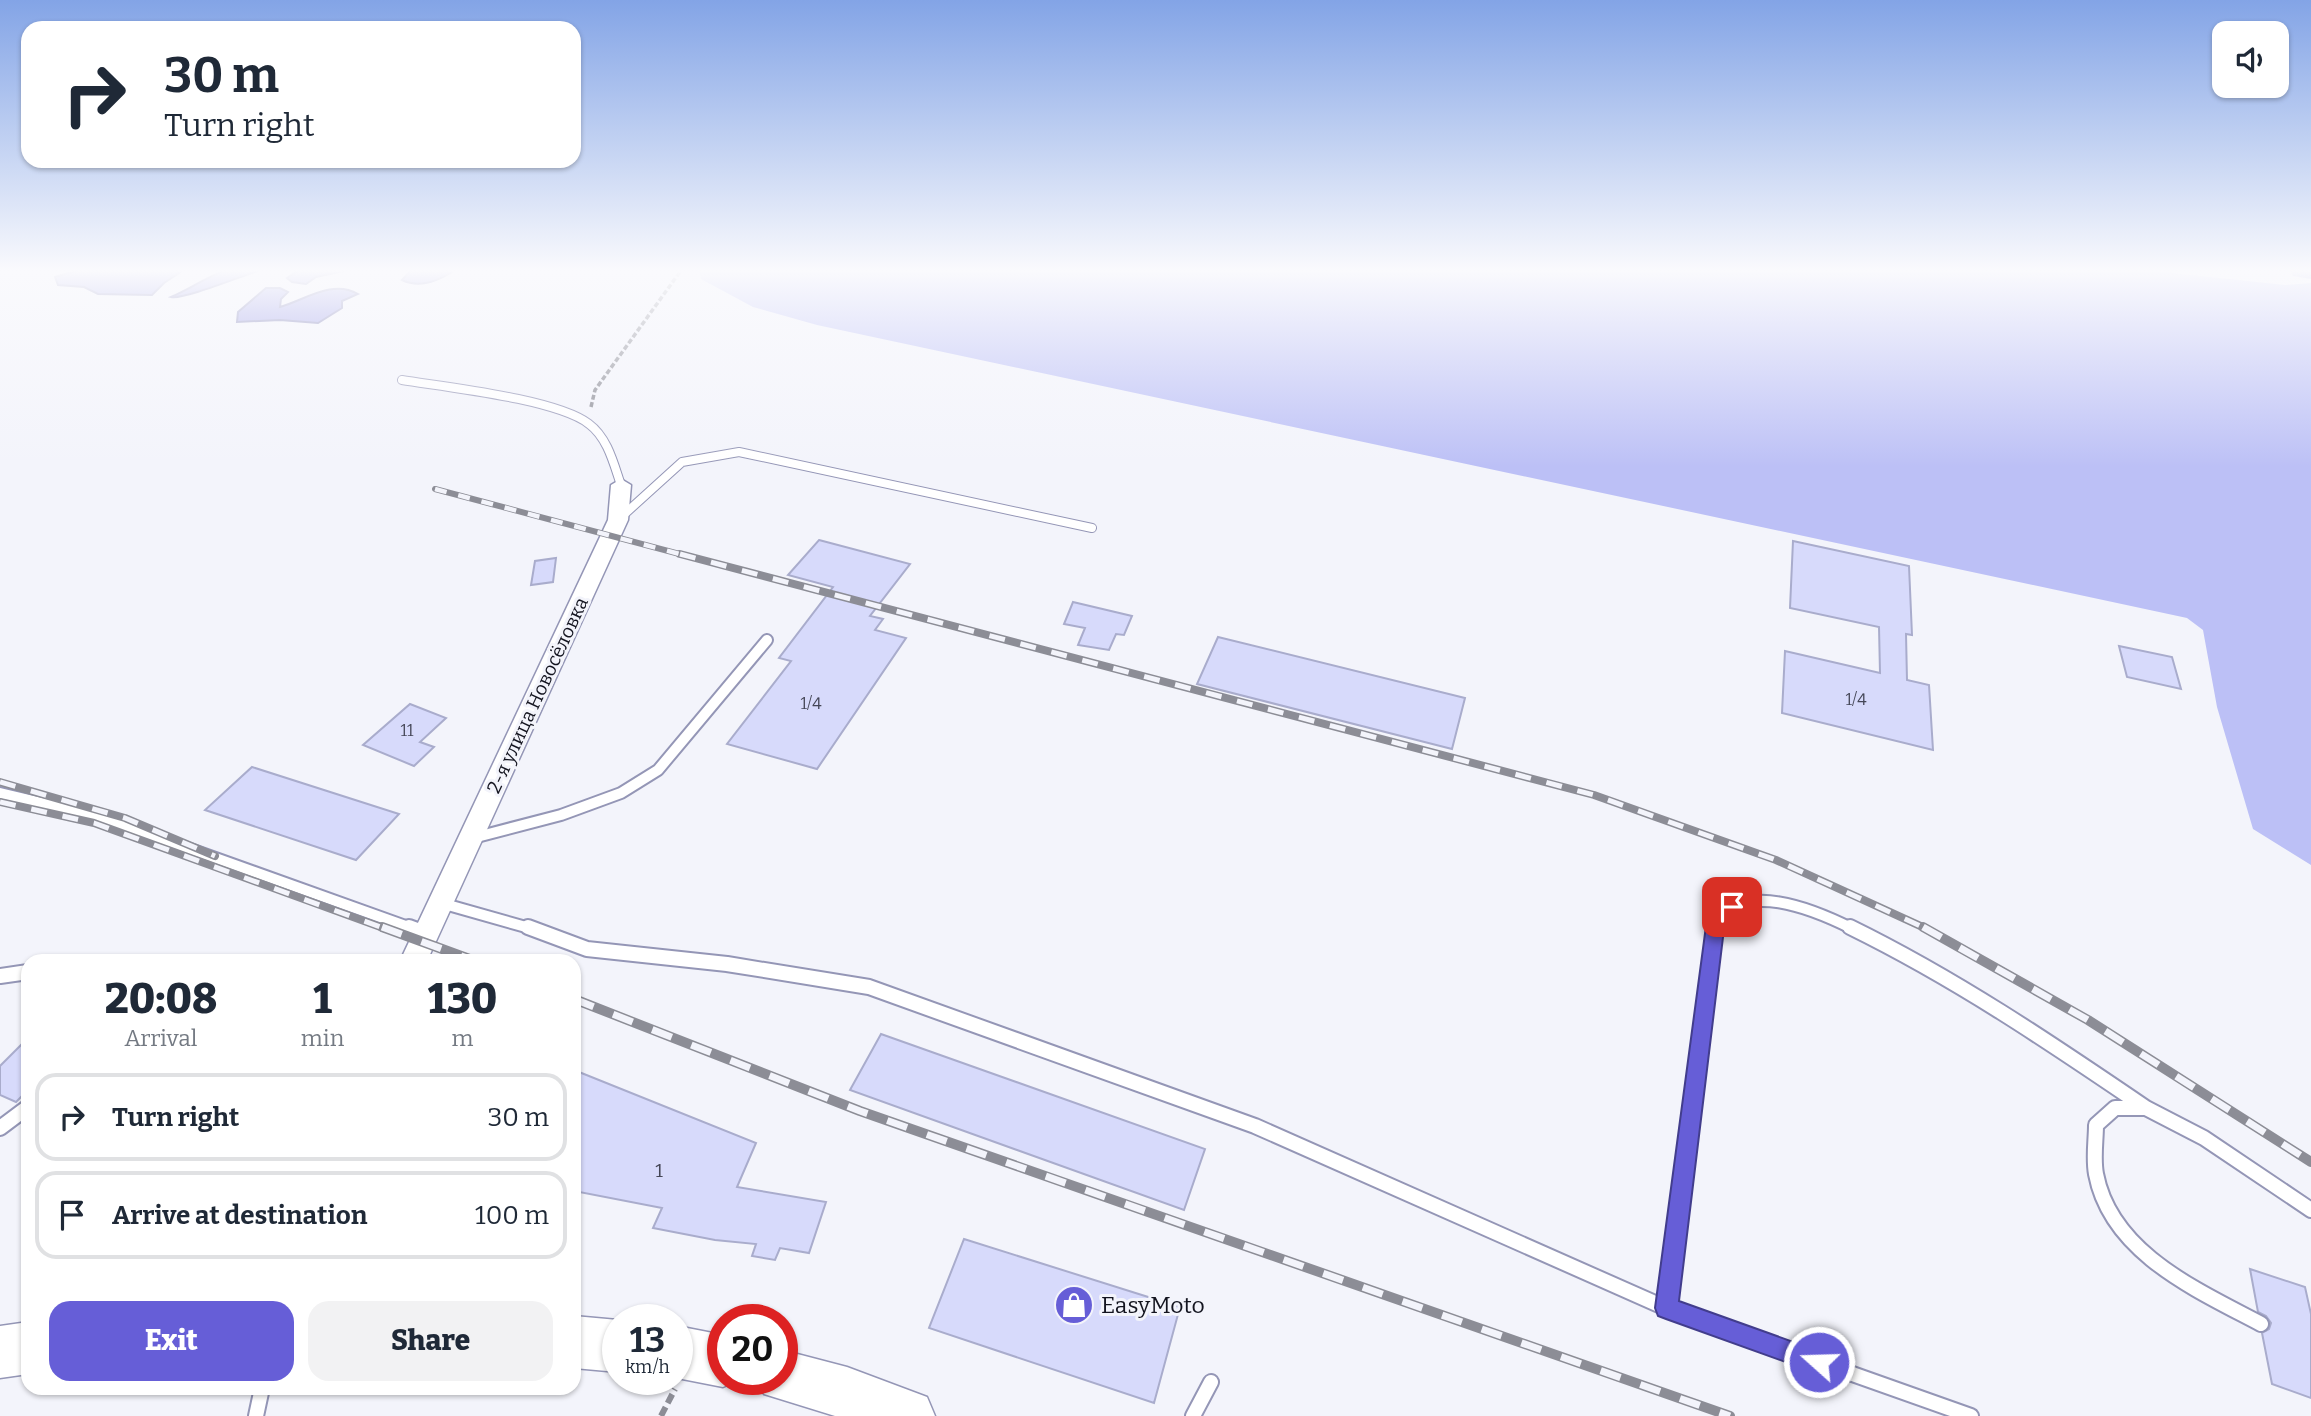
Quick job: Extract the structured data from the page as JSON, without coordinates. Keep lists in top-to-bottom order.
{
  "streets": {
    "street": ["2-я улица Новосёловка"]
  },
  "places": {
    "shop": ["EasyMoto"]
  },
  "house_numbers": [
    "1/4",
    "1/4",
    "11",
    "1"
  ],
  "page": {
    "turn": ["30 m", "Turn right"],
    "eta": [
      "20:08",
      "Arrival",
      "1",
      "min",
      "130",
      "m"
    ],
    "list": [
      {
        "name": "Turn right",
        "value": "30 m"
      },
      {
        "name": "Arrive at destination",
        "value": "100 m"
      }
    ],
    "buttons": ["Exit", "Share"],
    "speed": "13 km/h",
    "limit": "20"
  }
}
